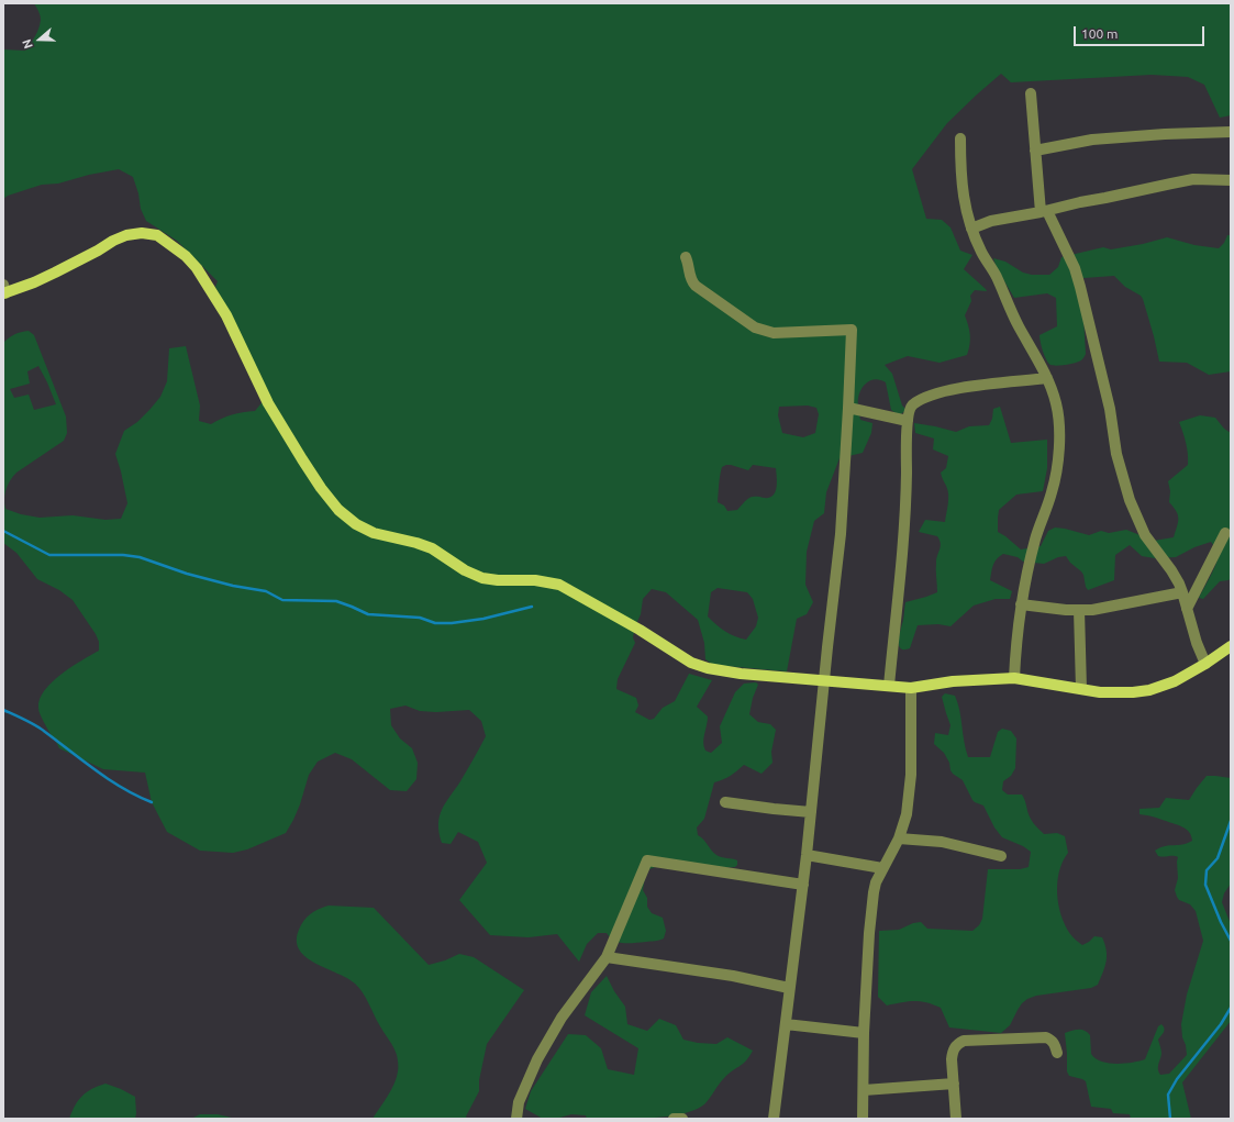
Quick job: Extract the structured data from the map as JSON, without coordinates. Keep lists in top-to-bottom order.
{
  "scale_bar": "100 m",
  "north": "left"
}
